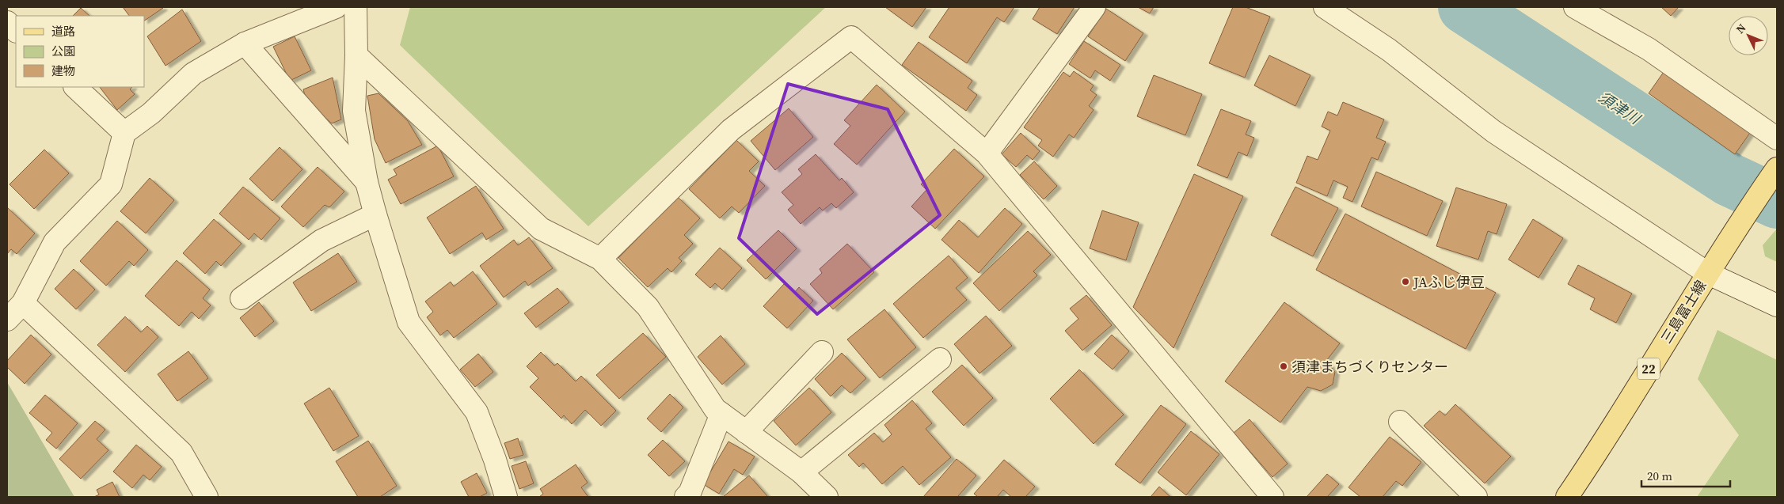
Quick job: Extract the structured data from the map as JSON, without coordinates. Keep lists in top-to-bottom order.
{
  "streets": {
    "main road": ["三島富士線", "22"]
  },
  "water": ["須津川"],
  "places": ["JAふじ伊豆", "須津まちづくりセンター"],
  "legend": ["道路", "公園", "建物"],
  "scale_bar": "20 m",
  "north": "top left"
}
